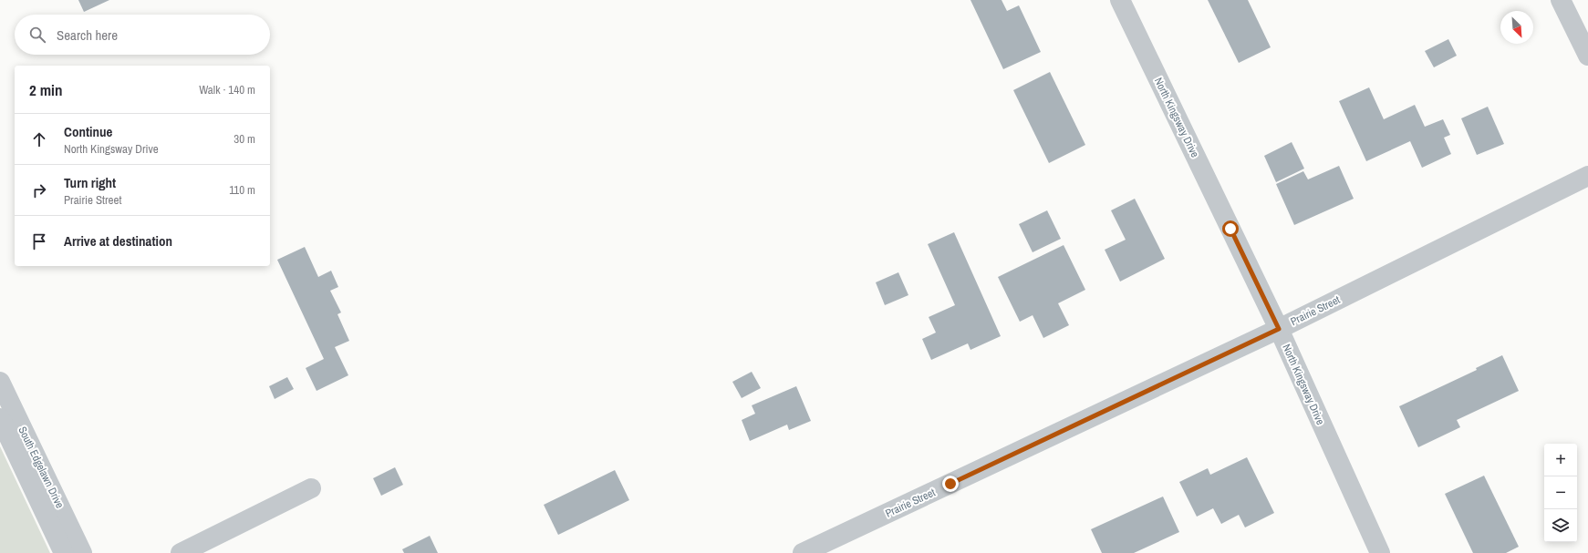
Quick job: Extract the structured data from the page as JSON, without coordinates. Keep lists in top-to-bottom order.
{
  "streets": {
    "street": ["North Kingsway Drive", "Prairie Street", "South Edgelawn Drive"]
  },
  "crossings": [
    ["North Kingsway Drive", "Prairie Street"]
  ],
  "north": "bottom right",
  "page": {
    "search": "Search here",
    "heading": ["2 min", "Walk · 140 m"],
    "list": [
      ["Continue", "North Kingsway Drive", "30 m"],
      ["Turn right", "Prairie Street", "110 m"],
      "Arrive at destination"
    ],
    "map_buttons": ["+", "−"]
  }
}
